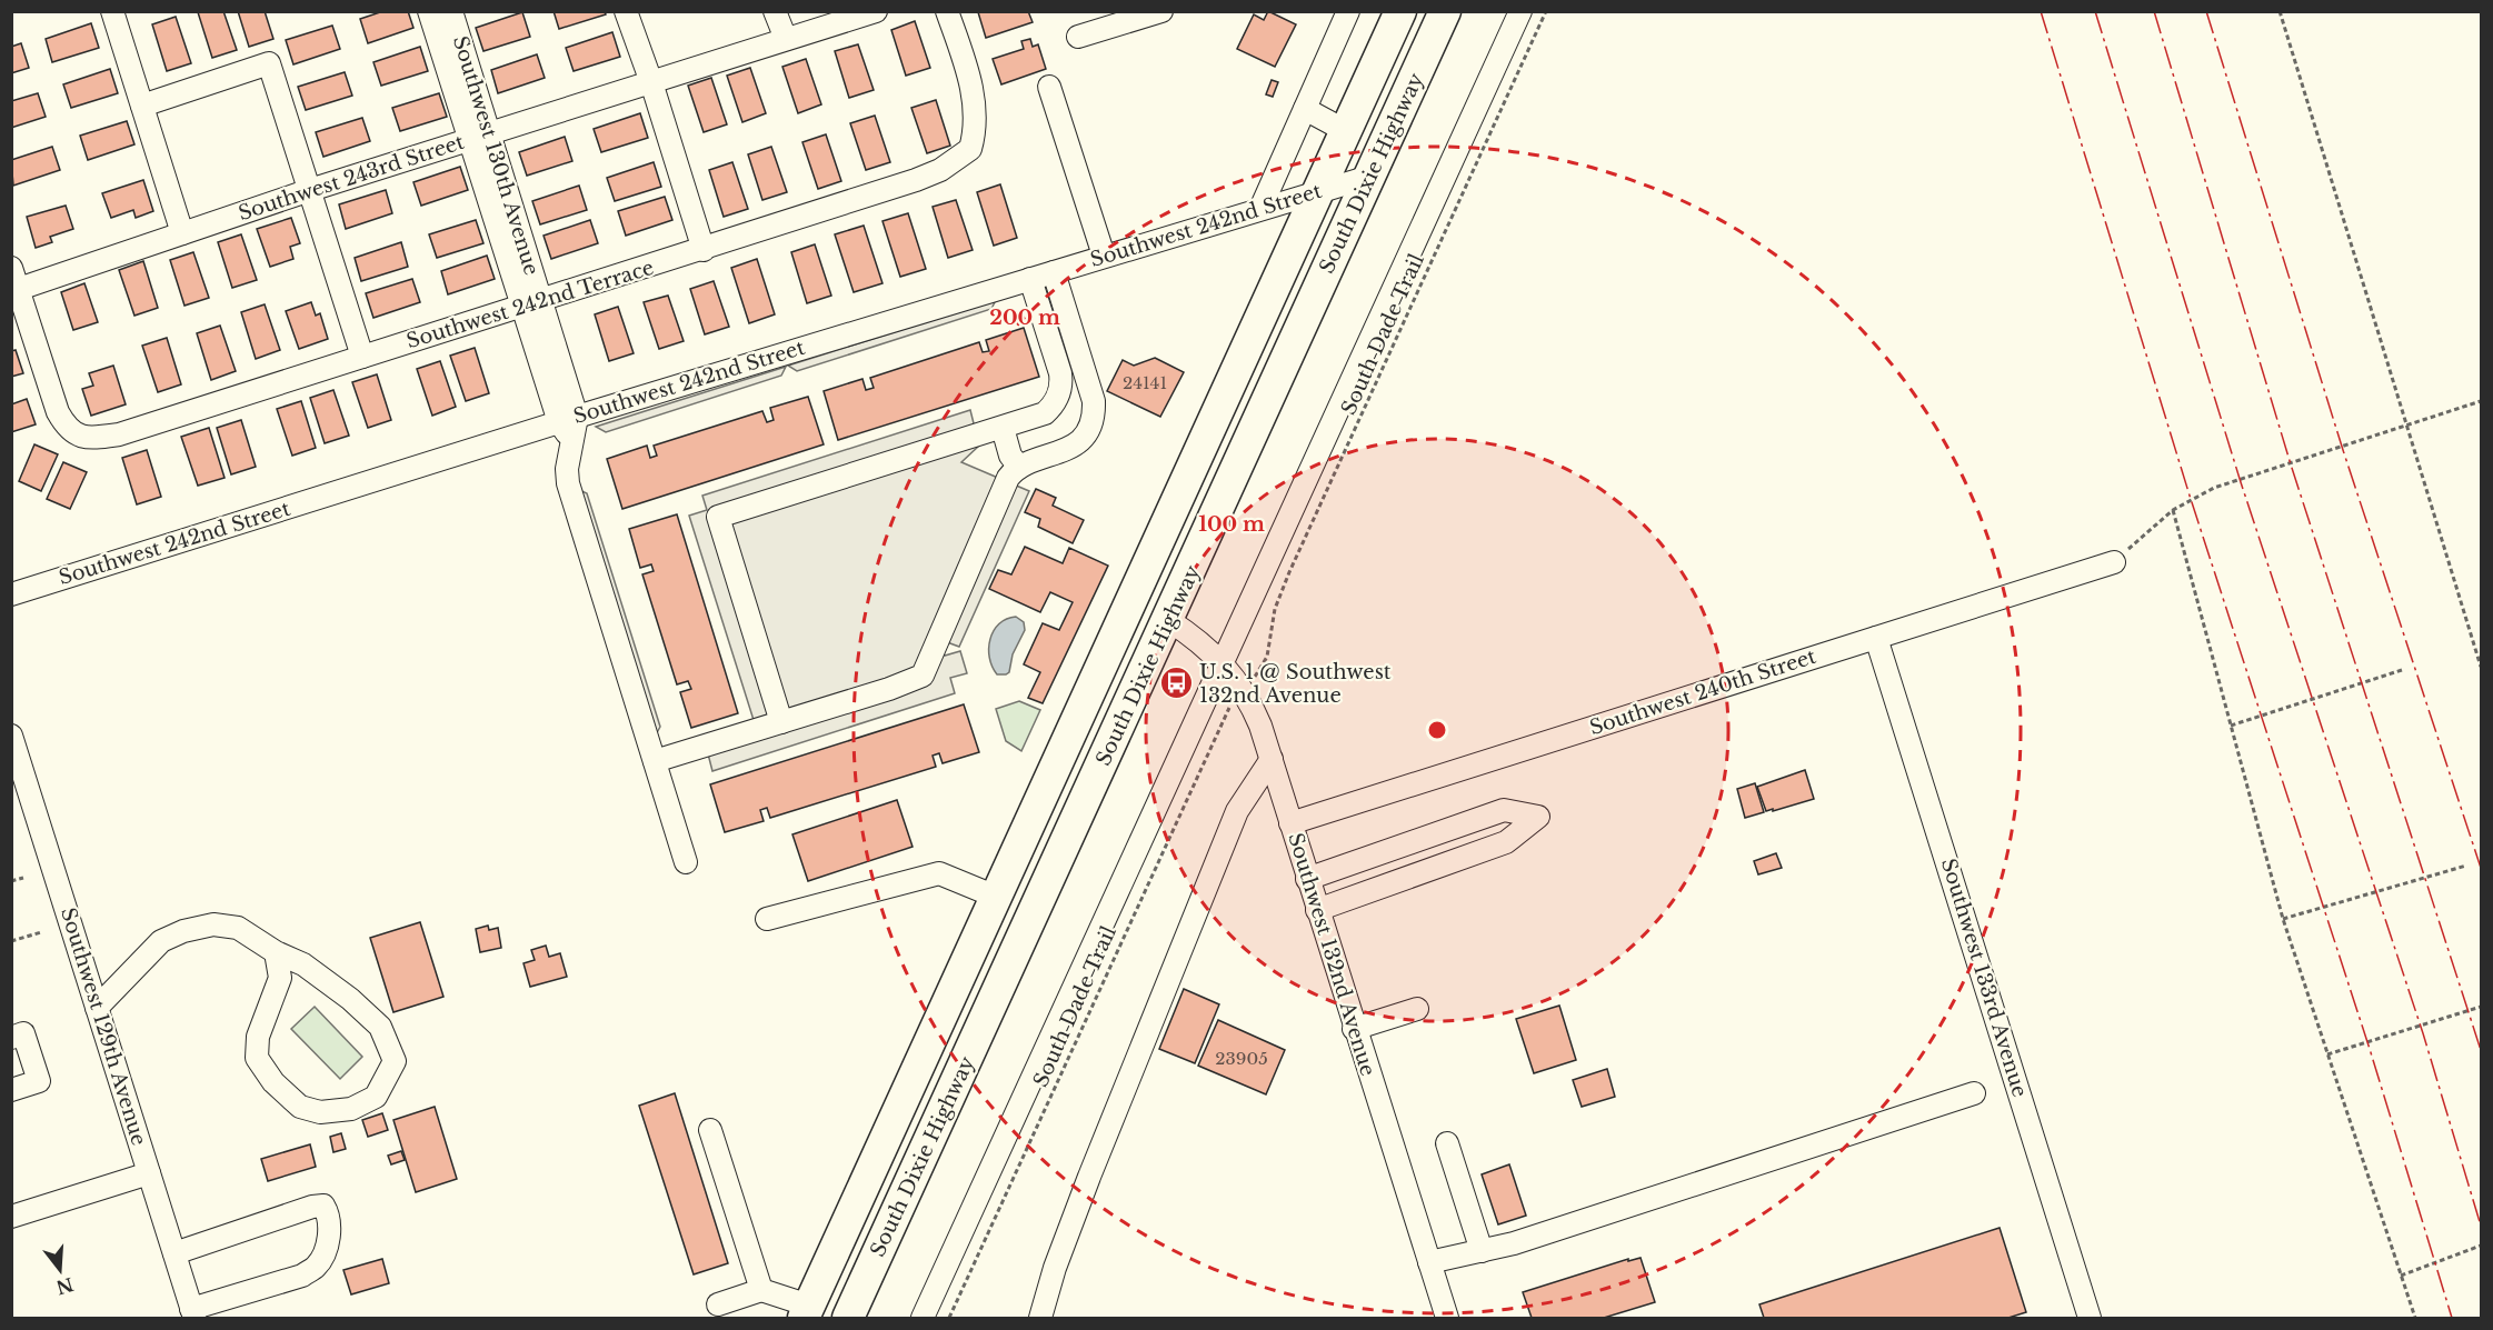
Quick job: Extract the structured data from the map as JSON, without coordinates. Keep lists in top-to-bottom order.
{
  "streets": {
    "highway": ["South Dixie Highway"],
    "street": [
      "Southwest 130th Avenue",
      "Southwest 243rd Street",
      "Southwest 242nd Street",
      "Southwest 242nd Terrace",
      "Southwest 240th Street",
      "Southwest 132nd Avenue",
      "Southwest 133rd Avenue",
      "Southwest 129th Avenue"
    ],
    "path": ["South Dade Trail"]
  },
  "crossings": [
    ["Southwest 130th Avenue", "Southwest 243rd Street"],
    ["Southwest 130th Avenue", "Southwest 242nd Street"],
    ["Southwest 130th Avenue", "Southwest 242nd Terrace"],
    ["South Dixie Highway", "Southwest 242nd Street"],
    ["South Dixie Highway", "Southwest 132nd Avenue"],
    ["Southwest 243rd Street", "Southwest 242nd Terrace"],
    ["Southwest 240th Street", "Southwest 132nd Avenue"],
    ["Southwest 240th Street", "Southwest 133rd Avenue"]
  ],
  "places": {
    "bus stop": ["U.S. 1 @ Southwest 132nd Avenue"]
  },
  "house_numbers": ["24141", "23905"],
  "north": "bottom",
  "rings": ["200 m", "100 m"]
}
